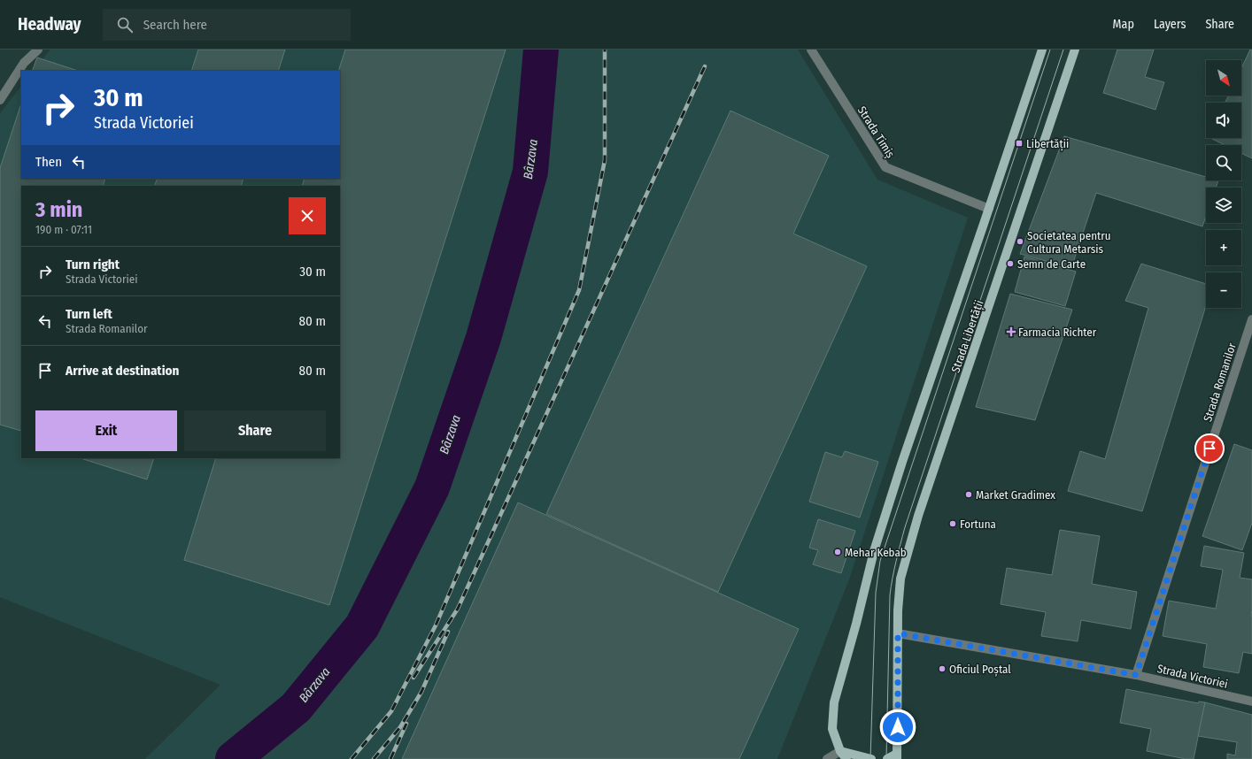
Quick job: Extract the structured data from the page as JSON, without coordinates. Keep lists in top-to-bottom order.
{
  "streets": {
    "main road": ["Strada Libertății"],
    "street": ["Strada Timiș", "Strada Romanilor", "Strada Victoriei"]
  },
  "crossings": [
    ["Strada Timiș", "Strada Libertății"],
    ["Strada Libertății", "Strada Victoriei"],
    ["Strada Romanilor", "Strada Victoriei"]
  ],
  "water": ["Bârzava"],
  "places": {
    "transit": ["Libertății"],
    "other": [
      "Societatea pentru Cultura Metarsis",
      "Semn de Carte",
      "Market Gradimex",
      "Fortuna",
      "Mehar Kebab",
      "Oficiul Poștal"
    ],
    "health": ["Farmacia Richter"]
  },
  "north": "bottom right",
  "page": {
    "header": "Headway",
    "search": "Search here",
    "nav": ["Map", "Layers", "Share"],
    "map_buttons": ["+", "−"],
    "turn": ["30 m", "Strada Victoriei"],
    "then": "Then",
    "heading": ["3 min", "190 m · 07:11"],
    "list": [
      {
        "name": "Turn right",
        "note": "Strada Victoriei",
        "value": "30 m"
      },
      {
        "name": "Turn left",
        "note": "Strada Romanilor",
        "value": "80 m"
      },
      {
        "name": "Arrive at destination",
        "value": "80 m"
      }
    ],
    "buttons": ["Exit", "Share"]
  }
}
